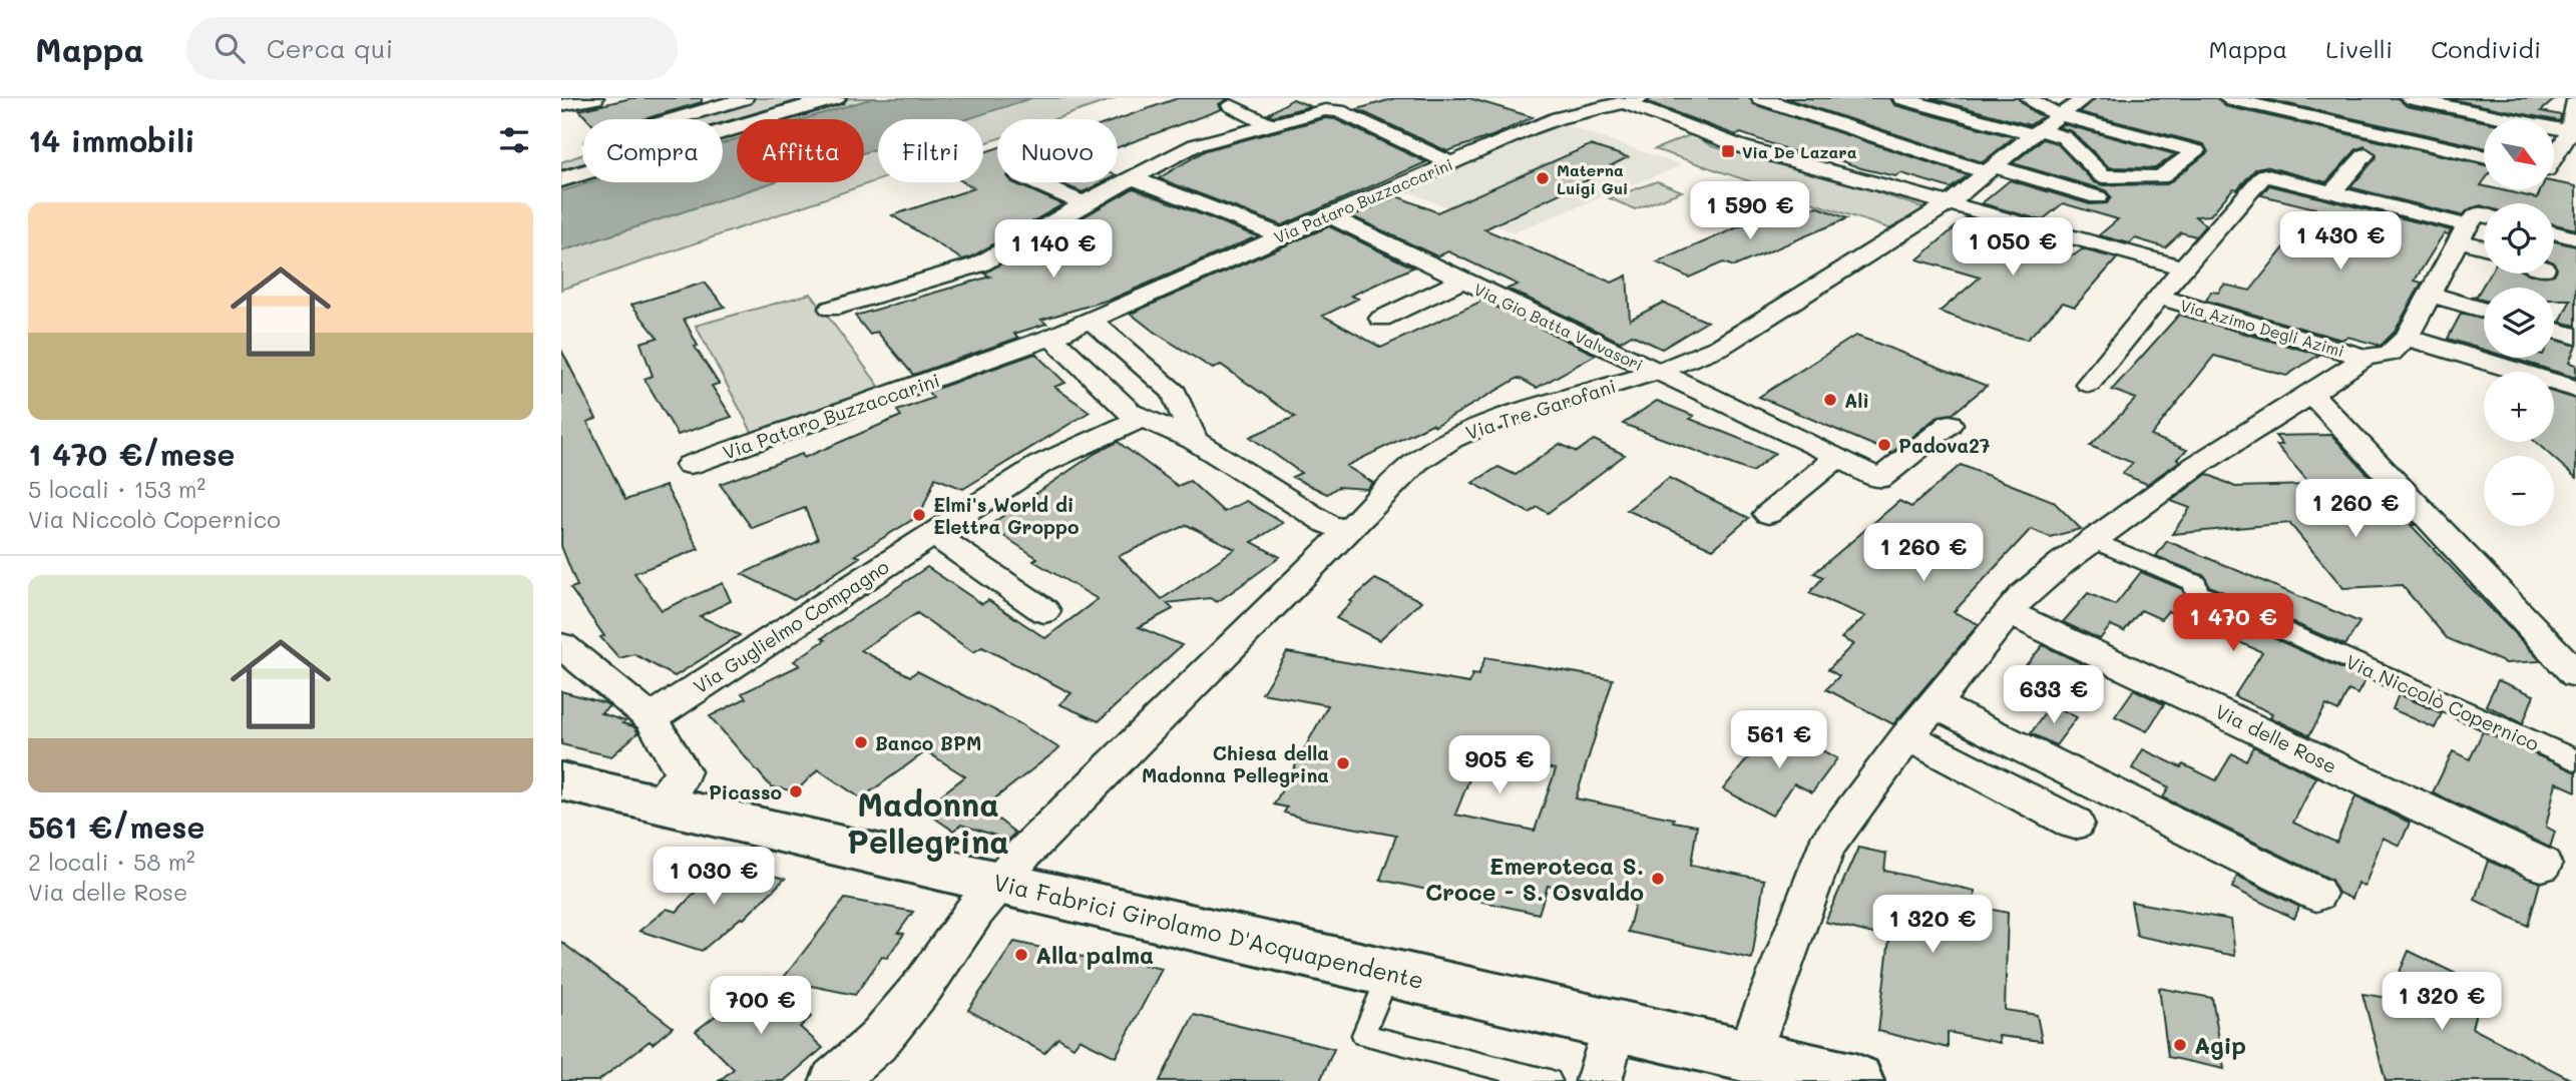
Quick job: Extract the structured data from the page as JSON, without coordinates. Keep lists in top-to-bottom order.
{
  "streets": {
    "main road": ["Via Fabrici Girolamo D'Acquapendente"],
    "street": [
      "Via Pataro Buzzaccarini",
      "Via Gio Batta Valvasori",
      "Via Azimo Degli Azimi",
      "Via Tre Garofani",
      "Via Guglielmo Compagno",
      "Via Niccolò Copernico",
      "Via delle Rose"
    ]
  },
  "crossings": [
    ["Via Pataro Buzzaccarini", "Via Gio Batta Valvasori"],
    ["Via Gio Batta Valvasori", "Via Tre Garofani"],
    ["Via Tre Garofani", "Via Fabrici Girolamo D'Acquapendente"]
  ],
  "districts": ["Madonna Pellegrina"],
  "places": {
    "transit": ["Via De Lazara"],
    "other": [
      "Materna Luigi Gui",
      "Alì",
      "Padova27",
      "Elmi's World di Elettra Groppo",
      "Banco BPM",
      "Chiesa della Madonna Pellegrina",
      "Picasso",
      "Emeroteca S. Croce - S. Osvaldo",
      "Alla palma",
      "Agip"
    ]
  },
  "north": "bottom right",
  "page": {
    "header": "Mappa",
    "search": "Cerca qui",
    "nav": ["Mappa", "Livelli", "Condividi"],
    "heading": "14 immobili",
    "map_buttons": ["+", "−"],
    "chip": [
      "Compra",
      "Affitta",
      "Filtri",
      "Nuovo"
    ],
    "price": [
      "1 590 €",
      "1 430 €",
      "1 050 €",
      "1 140 €",
      "1 260 €",
      "1 260 €",
      "1 470 €",
      "633 €",
      "561 €",
      "905 €",
      "1 030 €",
      "1 320 €",
      "1 320 €",
      "700 €"
    ],
    "list": [
      {
        "name": "1 470 €/mese",
        "note": "5 locali · 153 m² · Via Niccolò Copernico"
      },
      {
        "name": "561 €/mese",
        "note": "2 locali · 58 m² · Via delle Rose"
      }
    ]
  }
}
